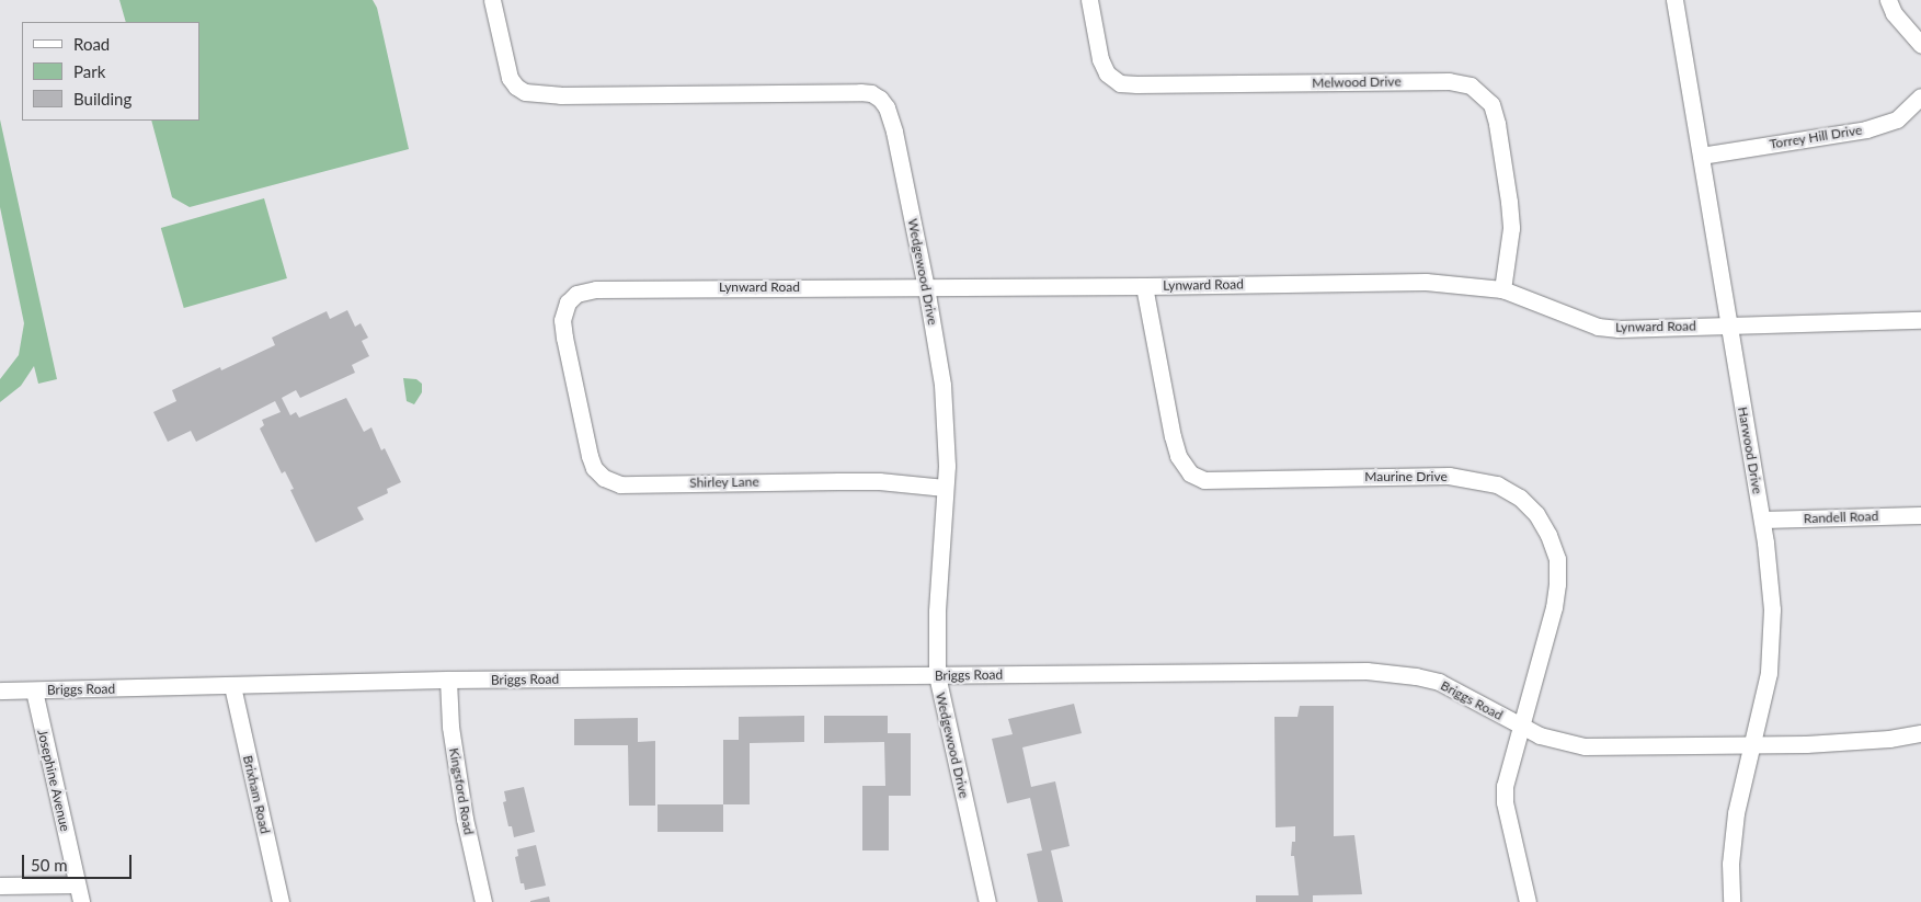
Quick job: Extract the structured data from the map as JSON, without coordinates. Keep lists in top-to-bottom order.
{
  "streets": {
    "street": [
      "Melwood Drive",
      "Torrey Hill Drive",
      "Wedgewood Drive",
      "Lynward Road",
      "Harwood Drive",
      "Maurine Drive",
      "Shirley Lane",
      "Randell Road",
      "Briggs Road",
      "Josephine Avenue",
      "Kingsford Road",
      "Brixham Road"
    ]
  },
  "crossings": [
    ["Melwood Drive", "Lynward Road"],
    ["Torrey Hill Drive", "Harwood Drive"],
    ["Wedgewood Drive", "Lynward Road"],
    ["Wedgewood Drive", "Shirley Lane"],
    ["Wedgewood Drive", "Briggs Road"],
    ["Lynward Road", "Harwood Drive"],
    ["Lynward Road", "Maurine Drive"],
    ["Lynward Road", "Shirley Lane"],
    ["Harwood Drive", "Randell Road"],
    ["Harwood Drive", "Briggs Road"],
    ["Maurine Drive", "Briggs Road"],
    ["Briggs Road", "Josephine Avenue"],
    ["Briggs Road", "Kingsford Road"],
    ["Briggs Road", "Brixham Road"]
  ],
  "legend": ["Road", "Park", "Building"],
  "scale_bar": "50 m"
}
